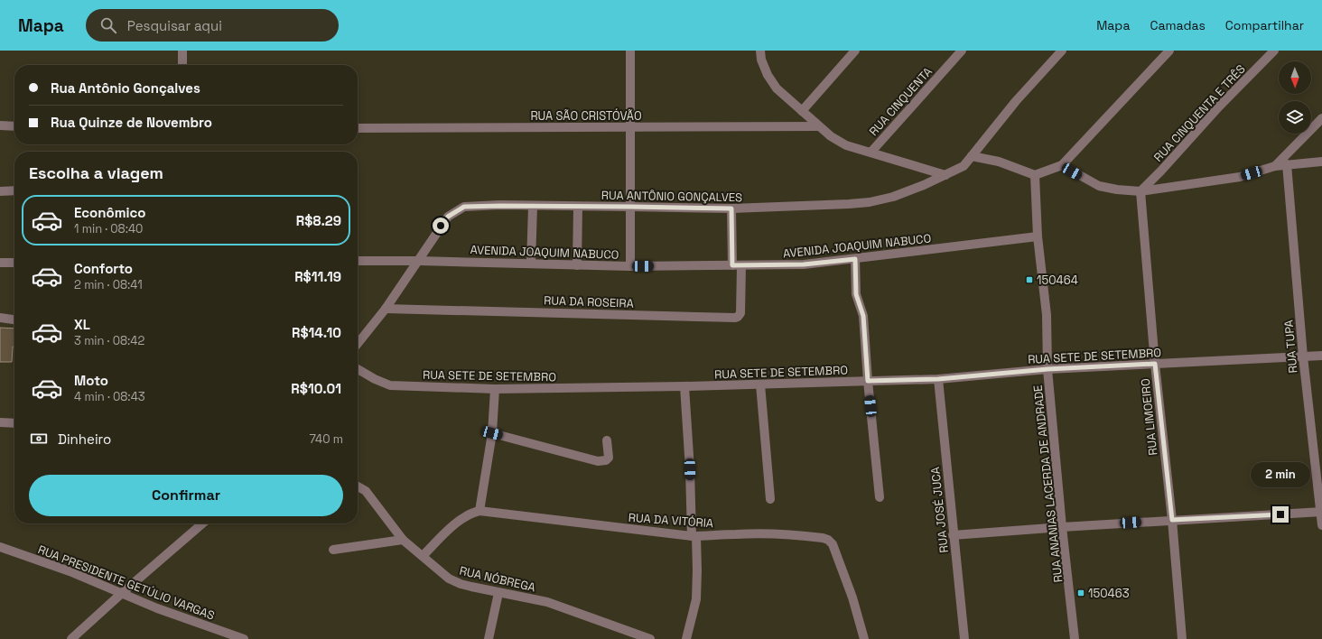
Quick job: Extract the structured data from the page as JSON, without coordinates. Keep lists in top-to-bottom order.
{
  "streets": {
    "street": [
      "RUA CINQUENTA",
      "RUA CINQUENTA E TRÊS",
      "RUA SÃO CRISTÓVÃO",
      "RUA ANTÔNIO GONÇALVES",
      "AVENIDA JOAQUIM NABUCO",
      "RUA DA ROSEIRA",
      "RUA TUPA",
      "RUA SETE DE SETEMBRO",
      "RUA LIMOEIRO",
      "RUA ANANIAS LACERDA DE ANDRADE",
      "RUA JOSÉ JUCA",
      "RUA DA VITÓRIA",
      "RUA NÓBREGA",
      "RUA PRESIDENTE GETÚLIO VARGAS"
    ]
  },
  "crossings": [
    ["RUA CINQUENTA E TRÊS", "RUA LIMOEIRO"],
    ["RUA ANTÔNIO GONÇALVES", "AVENIDA JOAQUIM NABUCO"],
    ["RUA ANTÔNIO GONÇALVES", "RUA DA ROSEIRA"],
    ["AVENIDA JOAQUIM NABUCO", "RUA DA ROSEIRA"],
    ["AVENIDA JOAQUIM NABUCO", "RUA ANANIAS LACERDA DE ANDRADE"],
    ["RUA TUPA", "RUA SETE DE SETEMBRO"],
    ["RUA SETE DE SETEMBRO", "RUA LIMOEIRO"],
    ["RUA SETE DE SETEMBRO", "RUA ANANIAS LACERDA DE ANDRADE"],
    ["RUA SETE DE SETEMBRO", "RUA JOSÉ JUCA"]
  ],
  "places": {
    "transit": ["150464", "150463"]
  },
  "north": "bottom",
  "page": {
    "header": "Mapa",
    "search": "Pesquisar aqui",
    "nav": ["Mapa", "Camadas", "Compartilhar"],
    "banner": ["Rua Antônio Gonçalves", "Rua Quinze de Novembro"],
    "heading": "Escolha a viagem",
    "list": [
      {
        "name": "Econômico",
        "note": "1 min · 08:40",
        "value": "R$8.29"
      },
      {
        "name": "Conforto",
        "note": "2 min · 08:41",
        "value": "R$11.19"
      },
      {
        "name": "XL",
        "note": "3 min · 08:42",
        "value": "R$14.10"
      },
      {
        "name": "Moto",
        "note": "4 min · 08:43",
        "value": "R$10.01"
      }
    ],
    "pay": ["Dinheiro", "740 m"],
    "bubble": "2 min",
    "buttons": "Confirmar"
  }
}
